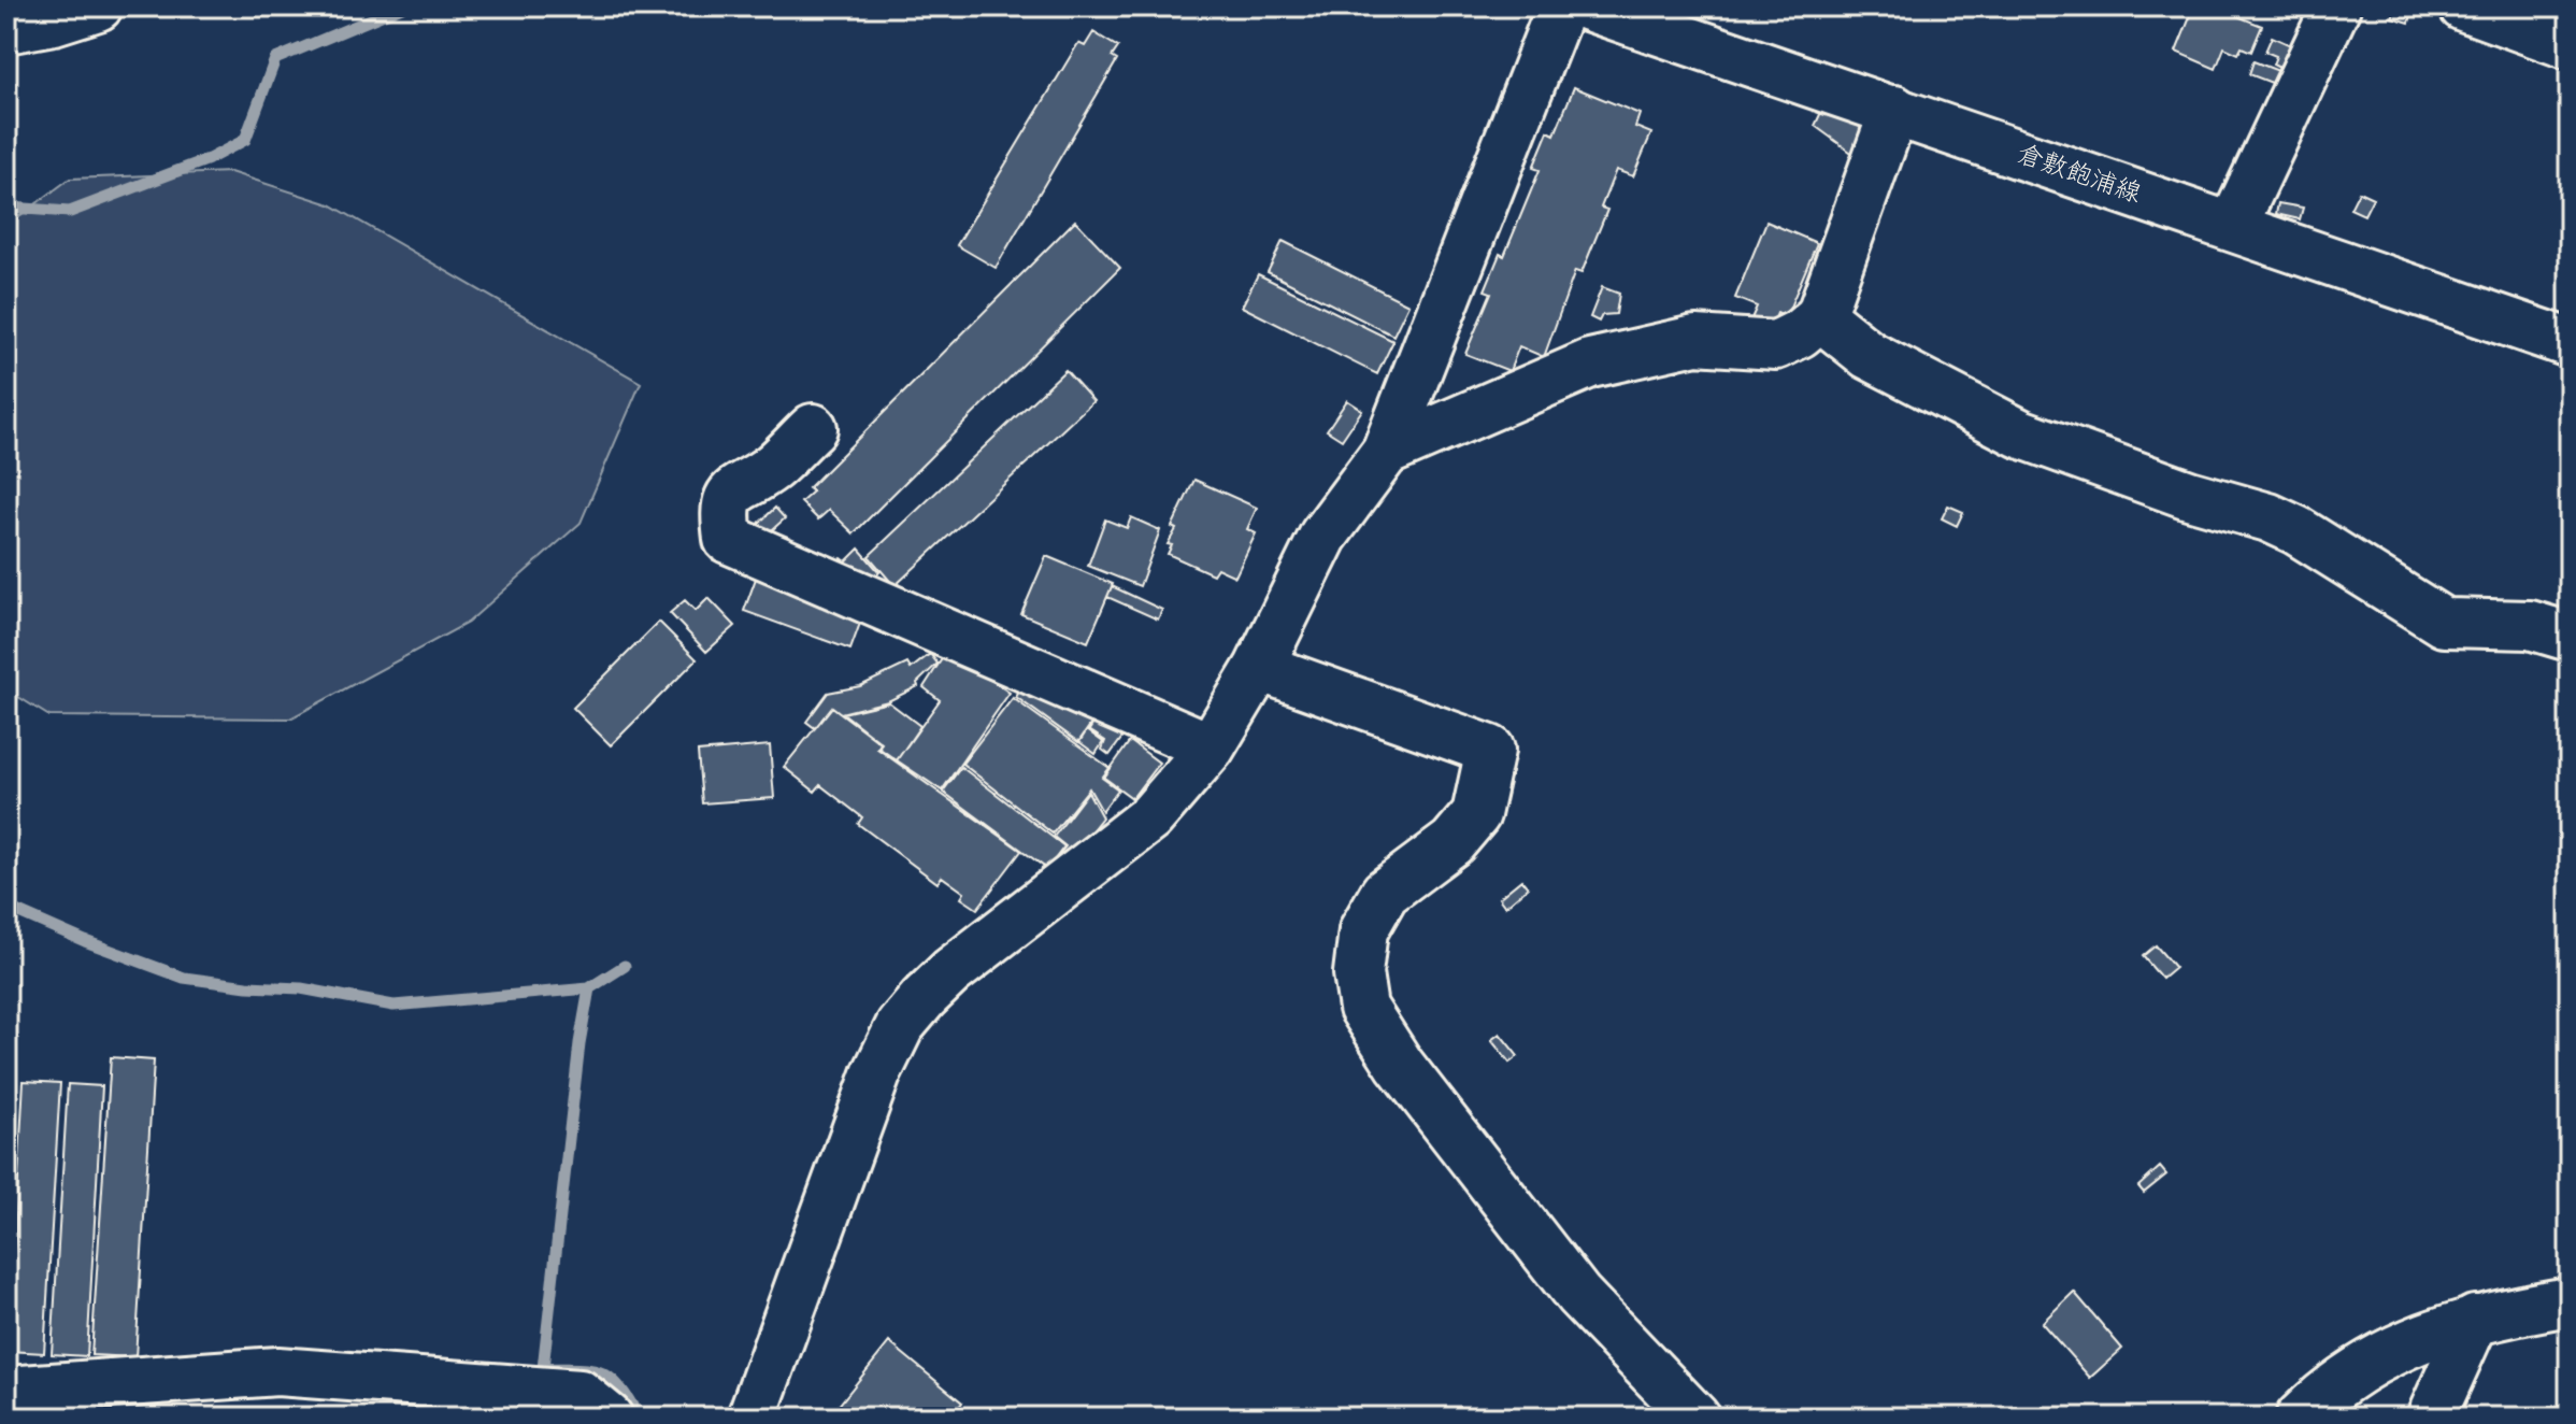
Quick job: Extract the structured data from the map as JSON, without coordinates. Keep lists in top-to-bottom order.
{
  "streets": {
    "street": ["倉敷飽浦線"]
  }
}
